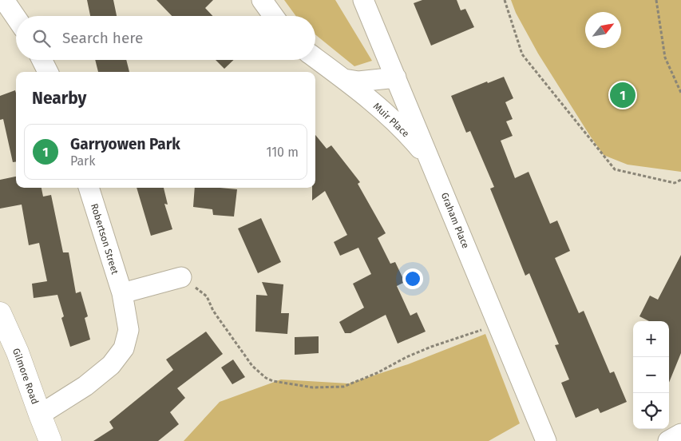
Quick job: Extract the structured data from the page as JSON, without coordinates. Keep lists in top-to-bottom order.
{
  "streets": {
    "street": [
      "Muir Place",
      "Graham Place",
      "Robertson Street",
      "Gilmore Road"
    ]
  },
  "crossings": [
    ["Muir Place", "Graham Place"],
    ["Robertson Street", "Gilmore Road"]
  ],
  "north": "top right",
  "page": {
    "search": "Search here",
    "heading": "Nearby",
    "pins": "1",
    "list": [
      {
        "mark": "1",
        "name": "Garryowen Park",
        "note": "Park",
        "value": "110 m"
      }
    ],
    "map_buttons": ["+", "−"]
  }
}
